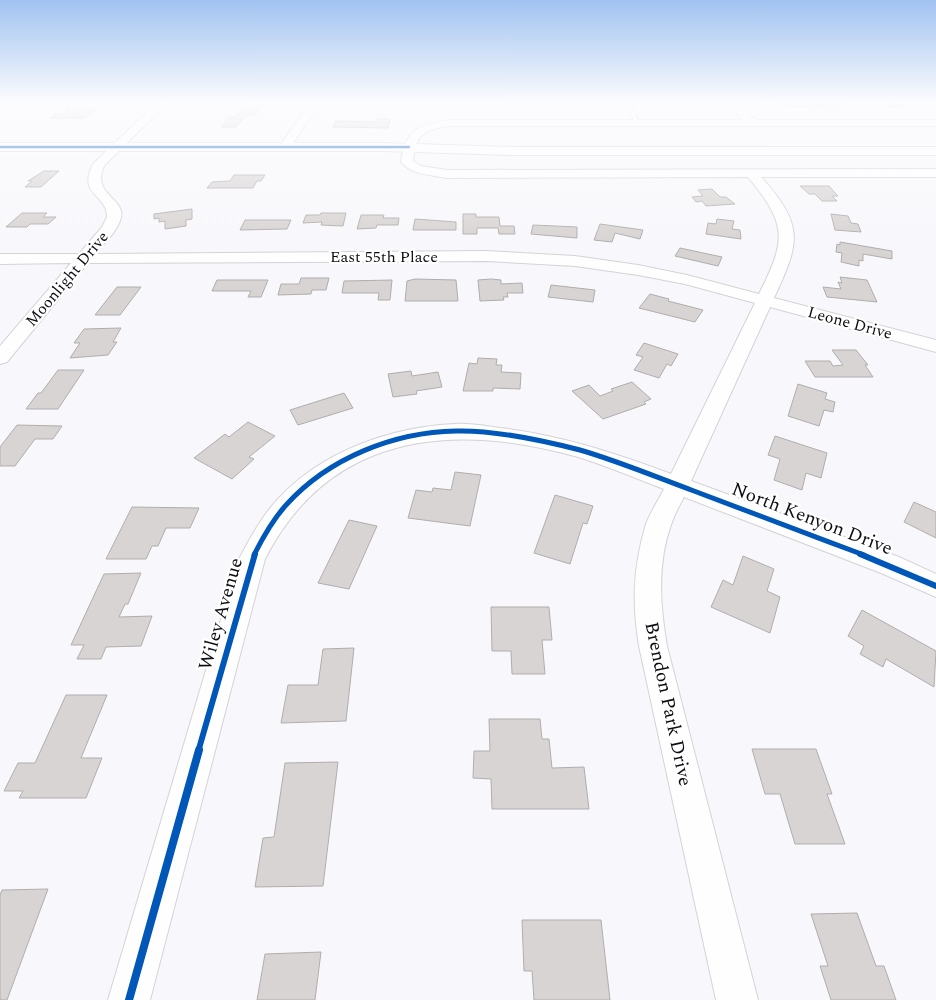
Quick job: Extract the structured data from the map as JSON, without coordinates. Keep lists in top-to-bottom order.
{
  "streets": {
    "street": [
      "East 55th Place",
      "Moonlight Drive",
      "Leone Drive",
      "North Kenyon Drive",
      "Wiley Avenue",
      "Brendon Park Drive"
    ]
  },
  "crossings": [
    ["East 55th Place", "Moonlight Drive"],
    ["East 55th Place", "Leone Drive"],
    ["East 55th Place", "Brendon Park Drive"],
    ["Leone Drive", "Brendon Park Drive"],
    ["North Kenyon Drive", "Wiley Avenue"],
    ["North Kenyon Drive", "Brendon Park Drive"],
    ["Wiley Avenue", "Brendon Park Drive"]
  ]
}
